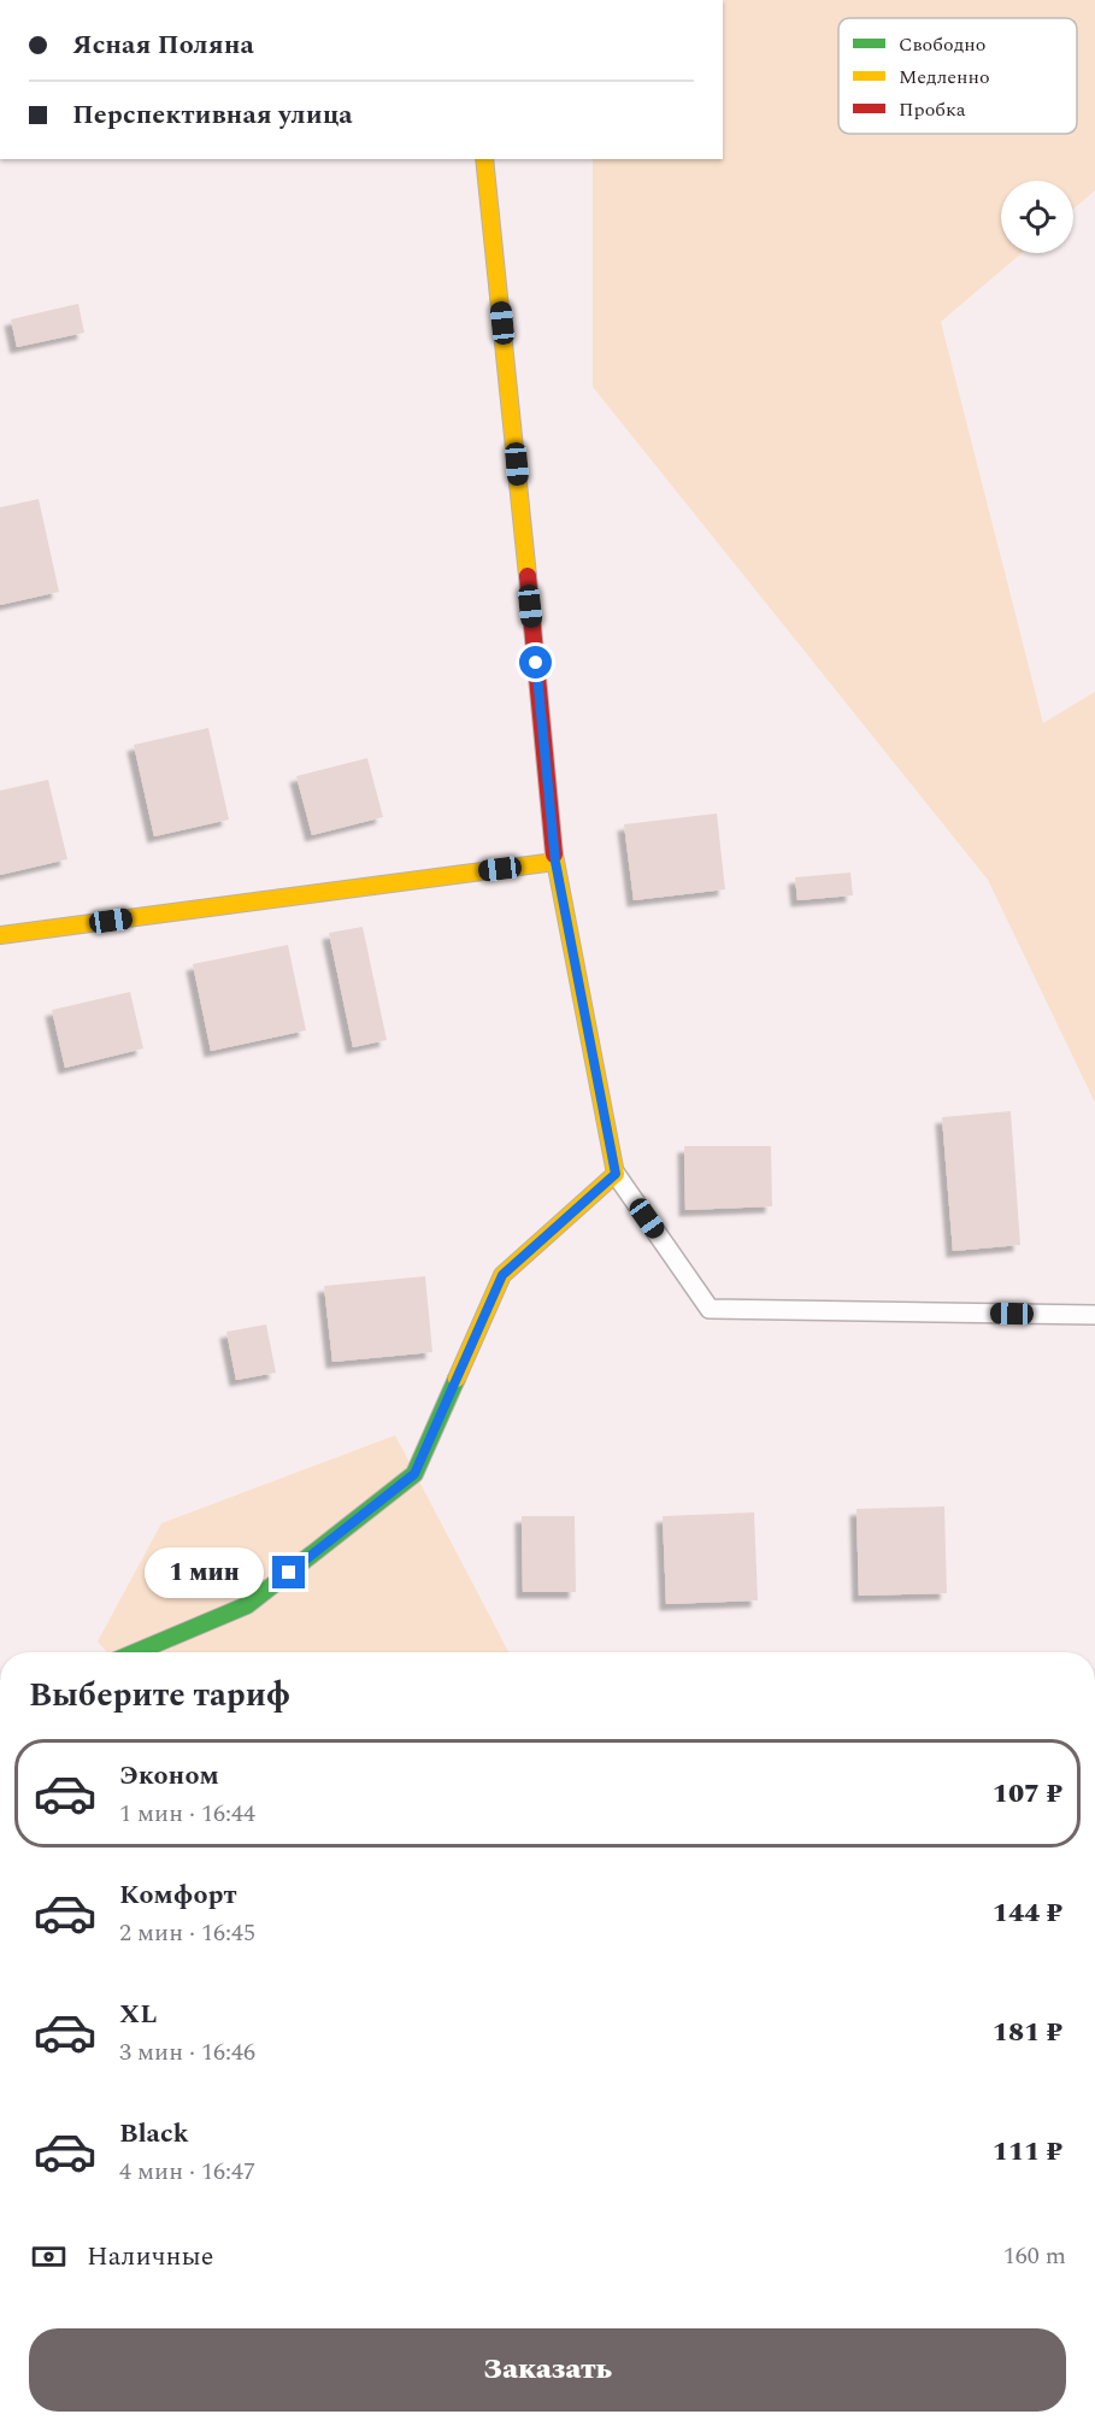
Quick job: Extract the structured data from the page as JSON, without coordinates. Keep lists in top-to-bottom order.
{
  "legend": ["Свободно", "Медленно", "Пробка"],
  "page": {
    "banner": ["Ясная Поляна", "Перспективная улица"],
    "bubble": "1 мин",
    "heading": "Выберите тариф",
    "list": [
      {
        "name": "Эконом",
        "note": "1 мин · 16:44",
        "value": "107 ₽"
      },
      {
        "name": "Комфорт",
        "note": "2 мин · 16:45",
        "value": "144 ₽"
      },
      {
        "name": "XL",
        "note": "3 мин · 16:46",
        "value": "181 ₽"
      },
      {
        "name": "Black",
        "note": "4 мин · 16:47",
        "value": "111 ₽"
      }
    ],
    "pay": ["Наличные", "160 m"],
    "buttons": "Заказать"
  }
}
